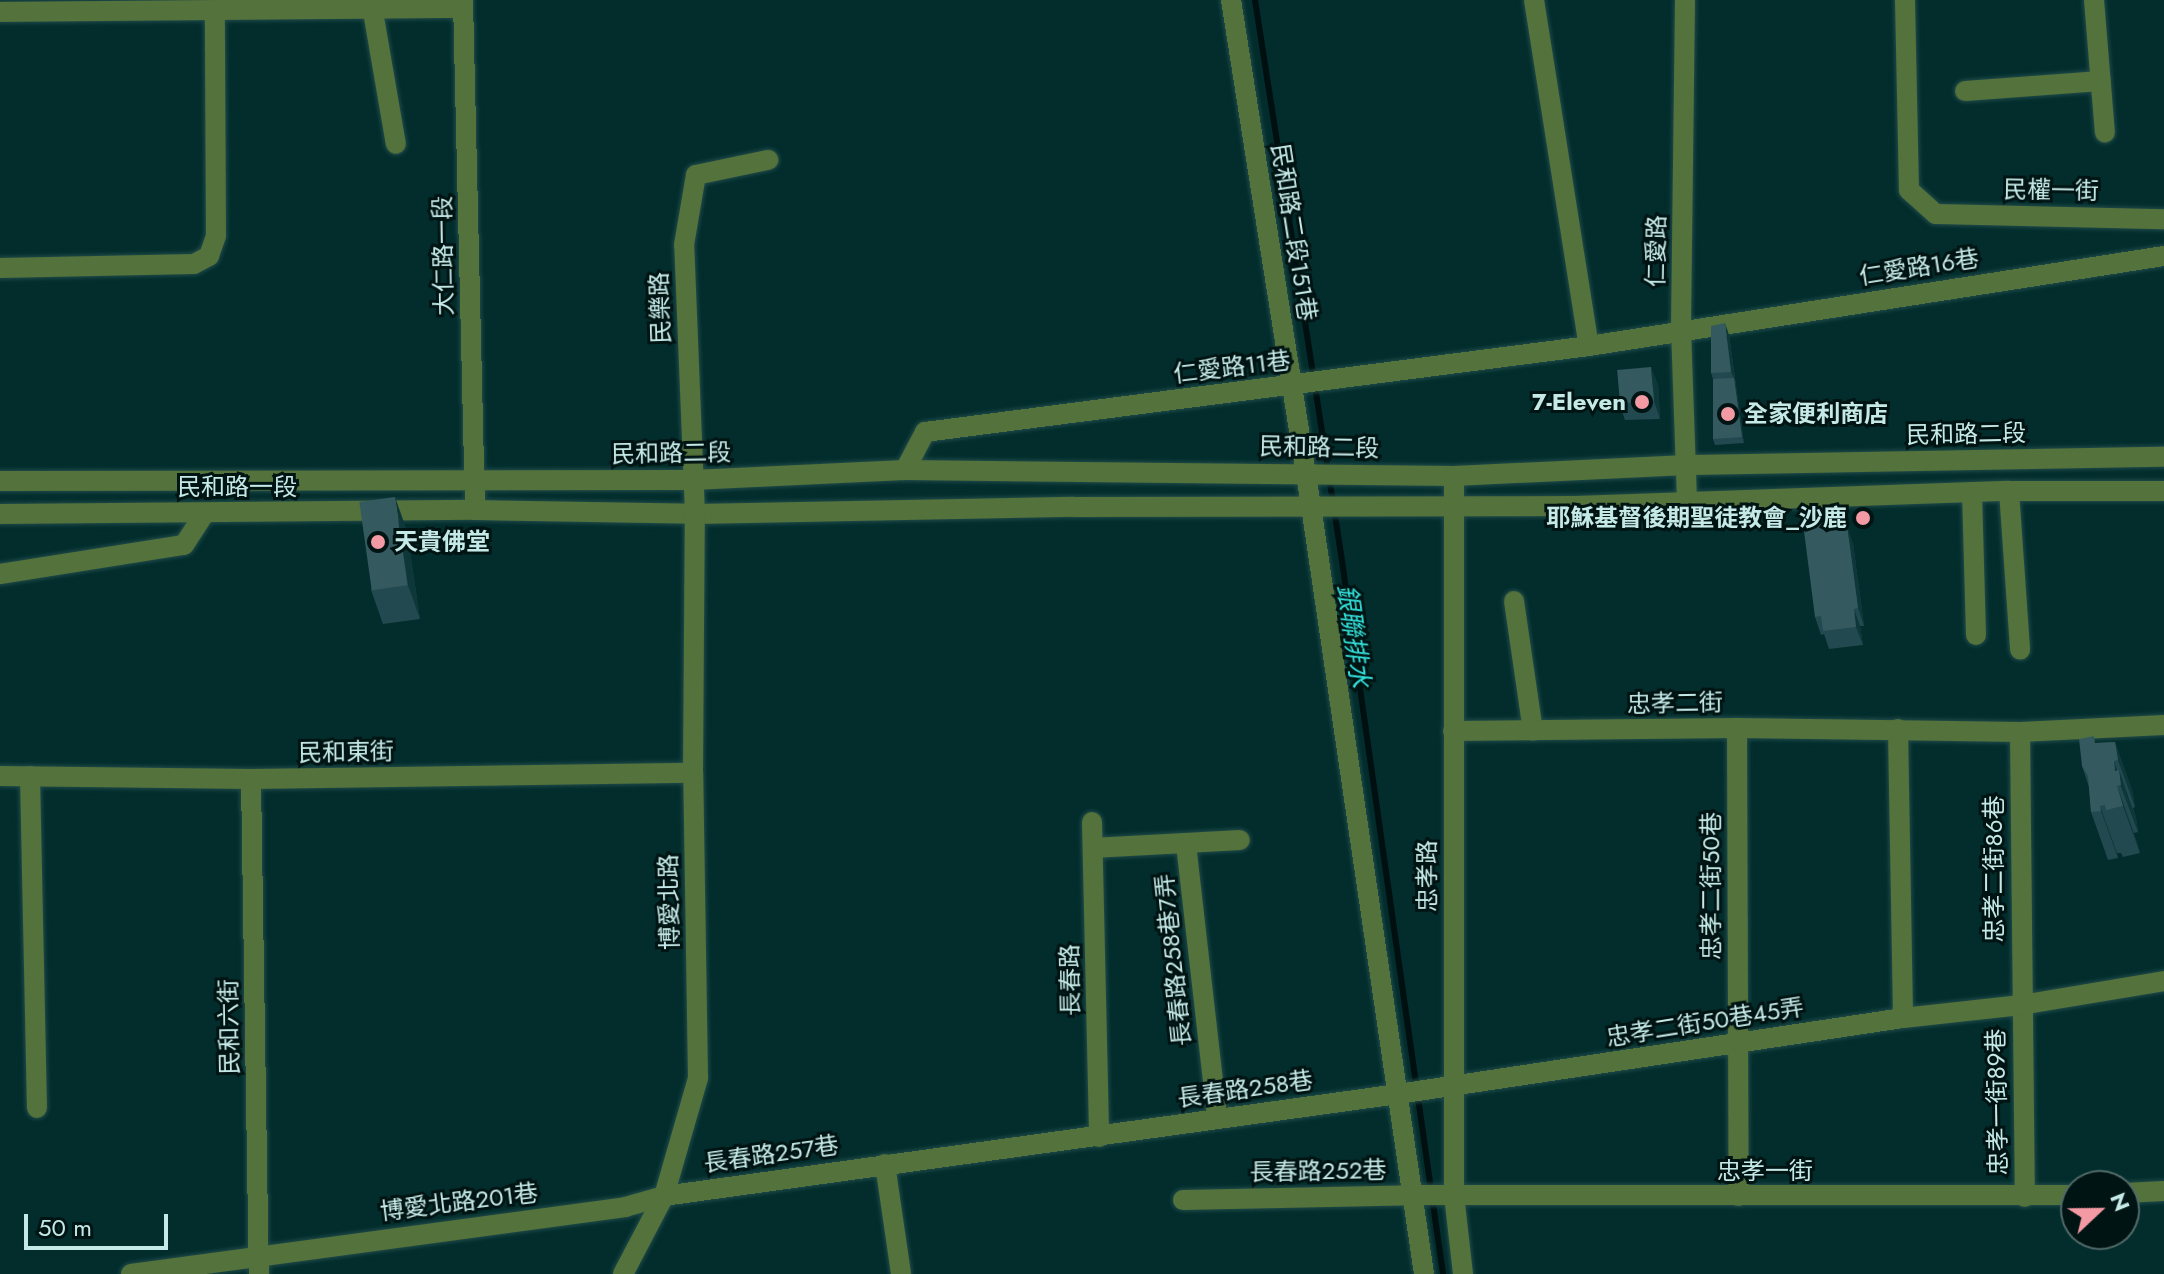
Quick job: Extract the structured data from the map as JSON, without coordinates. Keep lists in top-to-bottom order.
{
  "streets": {
    "street": [
      "民權一街",
      "民和路二段151巷",
      "仁愛路",
      "大仁路一段",
      "仁愛路16巷",
      "民樂路",
      "仁愛路11巷",
      "民和路二段",
      "民和路一段",
      "忠孝二街",
      "民和東街",
      "忠孝二街86巷",
      "忠孝路",
      "忠孝二街50巷",
      "博愛北路",
      "長春路258巷7弄",
      "長春路",
      "忠孝二街50巷45弄",
      "民和六街",
      "長春路258巷",
      "忠孝一街89巷",
      "長春路257巷",
      "長春路252巷",
      "忠孝一街",
      "博愛北路201巷"
    ]
  },
  "crossings": [
    ["民和路二段151巷", "仁愛路11巷"],
    ["民和路二段151巷", "民和路二段"],
    ["民和路二段151巷", "忠孝二街50巷45弄"],
    ["民和路二段151巷", "長春路258巷"],
    ["民和路二段151巷", "長春路252巷"],
    ["仁愛路", "仁愛路16巷"],
    ["仁愛路", "仁愛路11巷"],
    ["仁愛路", "民和路二段"],
    ["大仁路一段", "民和路二段"],
    ["大仁路一段", "民和路一段"],
    ["仁愛路16巷", "仁愛路11巷"],
    ["民樂路", "民和路二段"],
    ["民樂路", "博愛北路"],
    ["仁愛路11巷", "民和路二段"],
    ["民和路二段", "民和路一段"],
    ["民和路二段", "忠孝路"],
    ["忠孝二街", "忠孝二街86巷"],
    ["忠孝二街", "忠孝路"],
    ["忠孝二街", "忠孝二街50巷"],
    ["民和東街", "博愛北路"],
    ["民和東街", "民和六街"],
    ["忠孝二街86巷", "忠孝二街50巷45弄"],
    ["忠孝二街86巷", "忠孝一街89巷"],
    ["忠孝路", "忠孝二街50巷45弄"],
    ["忠孝路", "長春路252巷"],
    ["忠孝路", "忠孝一街"],
    ["忠孝二街50巷", "忠孝二街50巷45弄"],
    ["忠孝二街50巷", "忠孝一街"],
    ["博愛北路", "長春路257巷"],
    ["博愛北路", "博愛北路201巷"],
    ["長春路258巷7弄", "長春路258巷"],
    ["長春路", "長春路258巷"],
    ["長春路", "長春路257巷"],
    ["忠孝二街50巷45弄", "長春路258巷"],
    ["忠孝二街50巷45弄", "忠孝一街89巷"],
    ["民和六街", "博愛北路201巷"],
    ["長春路258巷", "長春路257巷"],
    ["忠孝一街89巷", "忠孝一街"],
    ["長春路257巷", "博愛北路201巷"],
    ["長春路252巷", "忠孝一街"]
  ],
  "water": ["銀聯排水"],
  "places": [
    "7-Eleven",
    "全家便利商店",
    "耶穌基督後期聖徒教會_沙鹿",
    "天貴佛堂"
  ],
  "scale_bar": "50 m",
  "north": "right"
}
